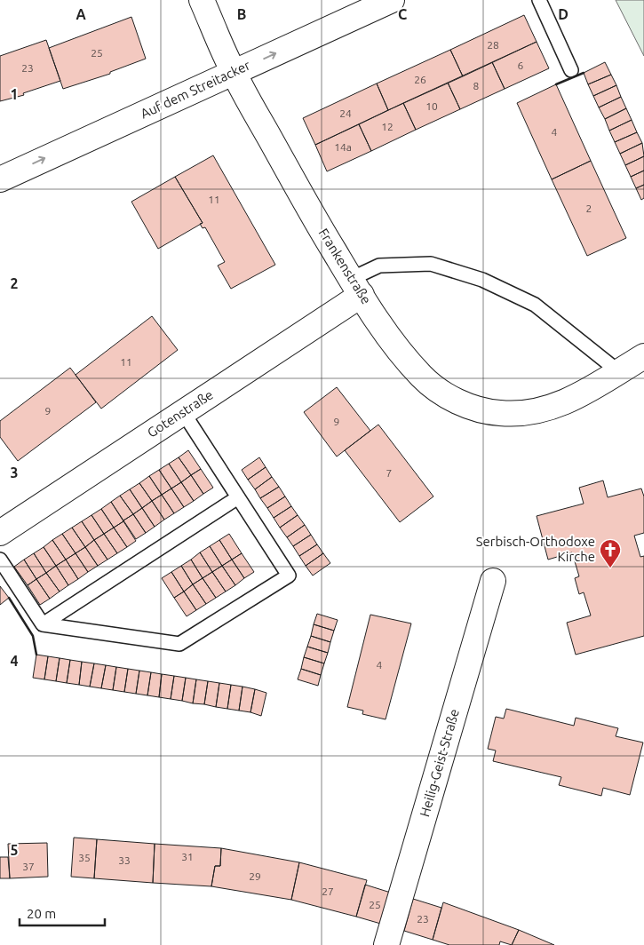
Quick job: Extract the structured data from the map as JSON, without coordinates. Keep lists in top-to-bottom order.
{
  "streets": {
    "street": [
      "Auf dem Streitacker",
      "Frankenstraße",
      "Gotenstraße",
      "Heilig-Geist-Straße"
    ]
  },
  "crossings": [
    ["Auf dem Streitacker", "Frankenstraße"],
    ["Frankenstraße", "Gotenstraße"]
  ],
  "one_way": ["Auf dem Streitacker"],
  "places": {
    "church": ["Serbisch-Orthodoxe Kirche"]
  },
  "house_numbers": [
    "28",
    "25",
    "6",
    "23",
    "26",
    "8",
    "10",
    "24",
    "12",
    "4",
    "14a",
    "11",
    "2",
    "11",
    "9",
    "9",
    "7",
    "4",
    "31",
    "35",
    "33",
    "37",
    "29",
    "27",
    "25",
    "23"
  ],
  "scale_bar": "20 m",
  "grid": {
    "columns": [
      "A",
      "B",
      "C",
      "D"
    ],
    "rows": [
      "1",
      "2",
      "3",
      "4",
      "5"
    ]
  }
}
